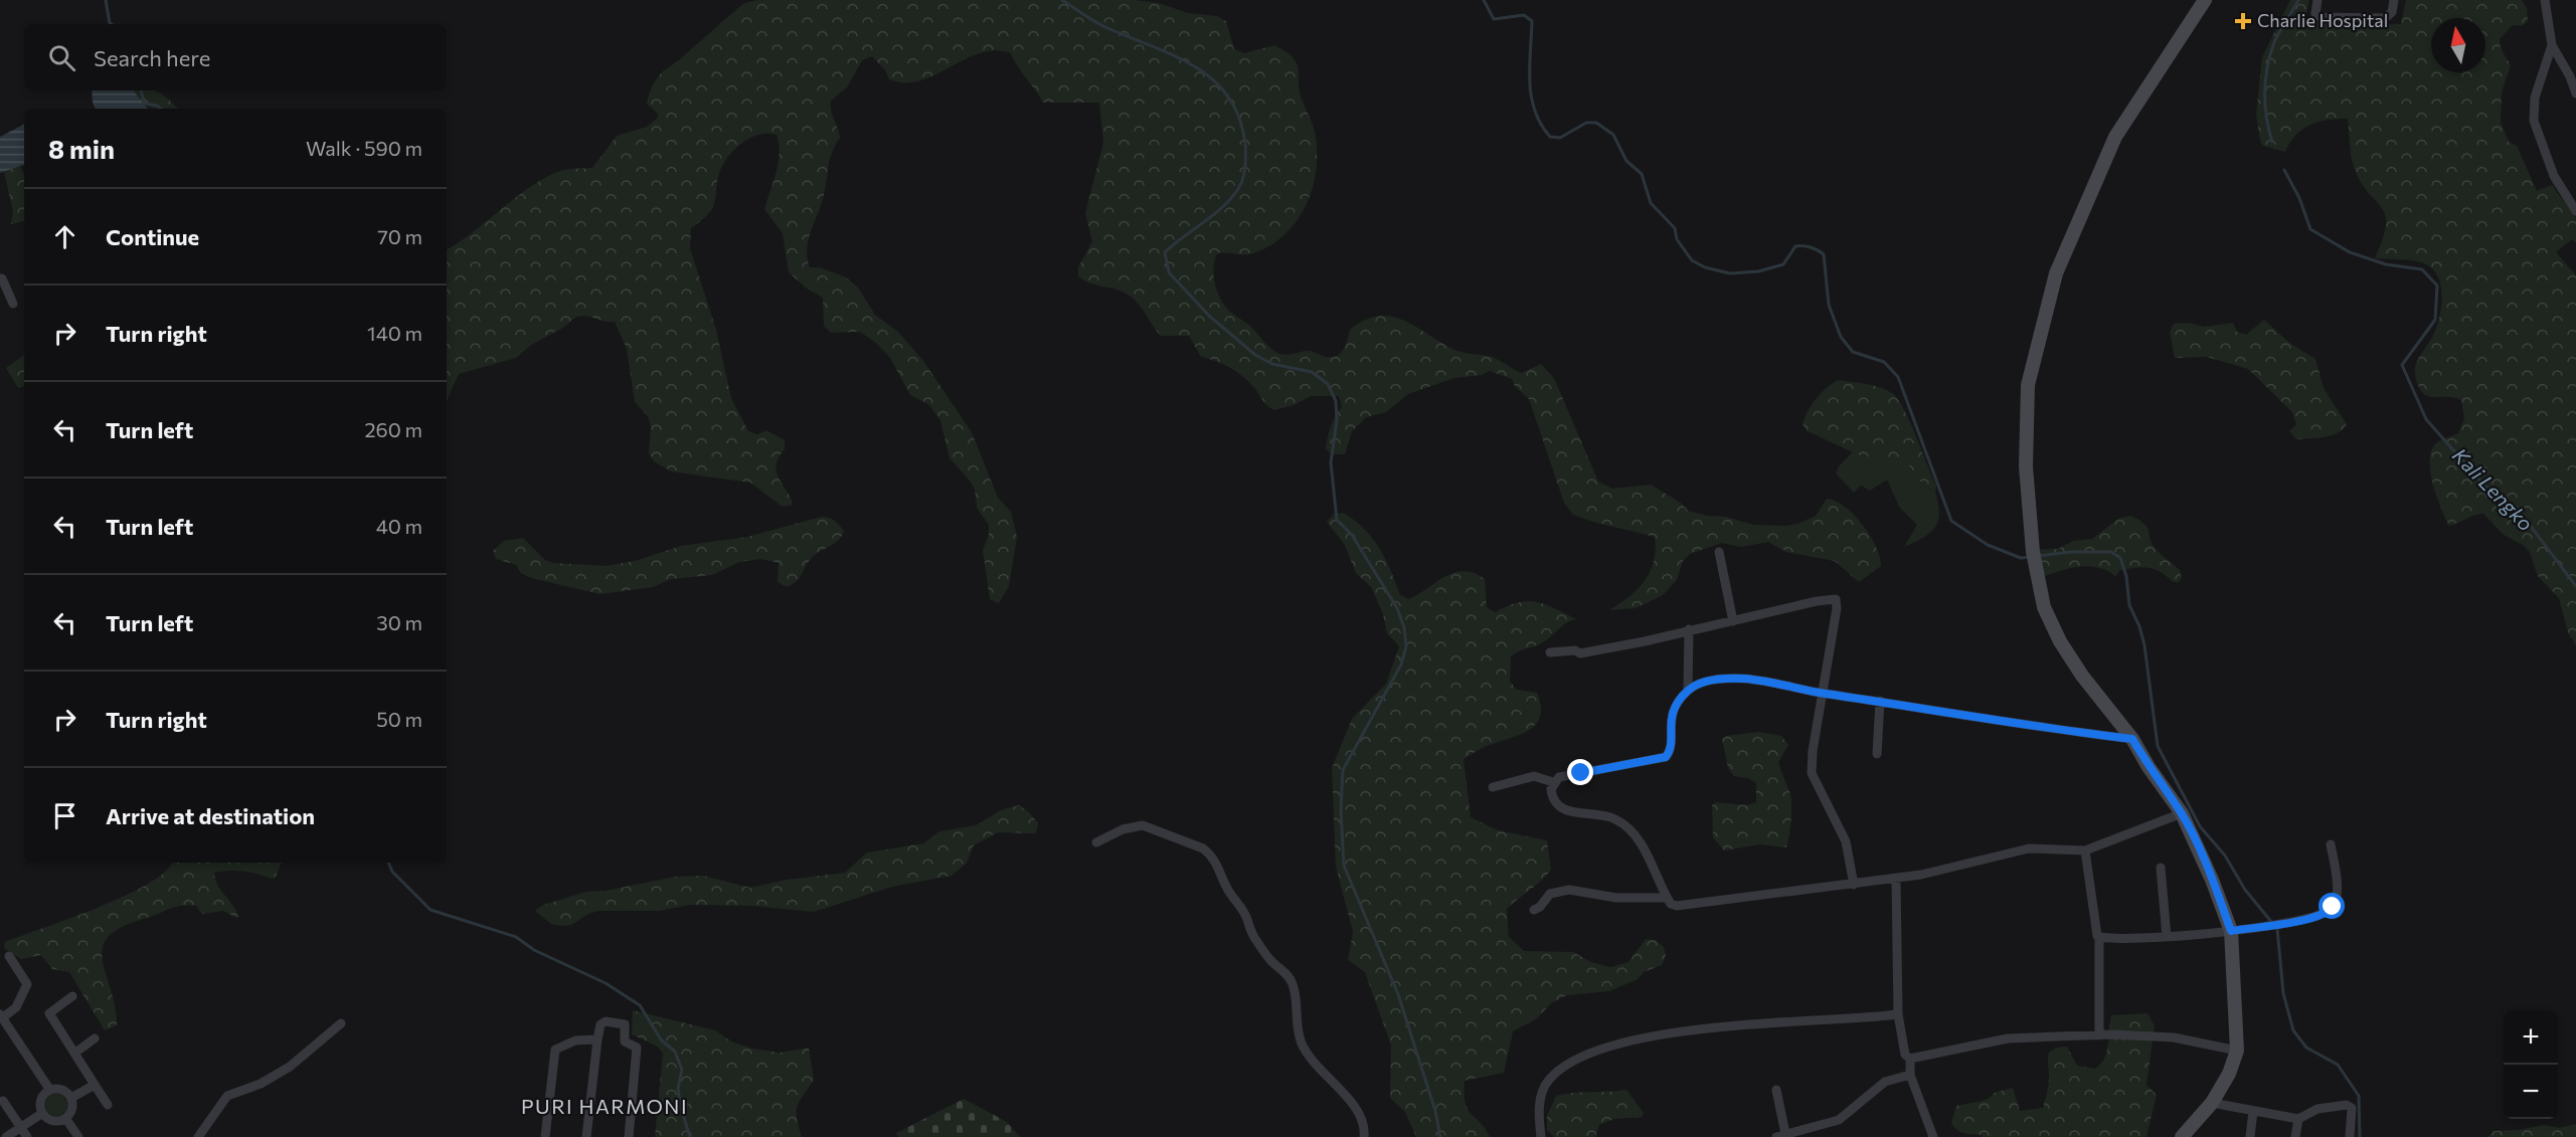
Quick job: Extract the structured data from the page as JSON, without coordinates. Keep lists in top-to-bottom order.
{
  "districts": ["PURI HARMONI"],
  "water": ["Kali Lengko"],
  "places": {
    "health": ["Charlie Hospital"]
  },
  "north": "top",
  "page": {
    "search": "Search here",
    "heading": ["8 min", "Walk · 590 m"],
    "list": [
      ["Continue", "70 m"],
      ["Turn right", "140 m"],
      ["Turn left", "260 m"],
      ["Turn left", "40 m"],
      ["Turn left", "30 m"],
      ["Turn right", "50 m"],
      "Arrive at destination"
    ],
    "map_buttons": ["+", "−"]
  }
}
